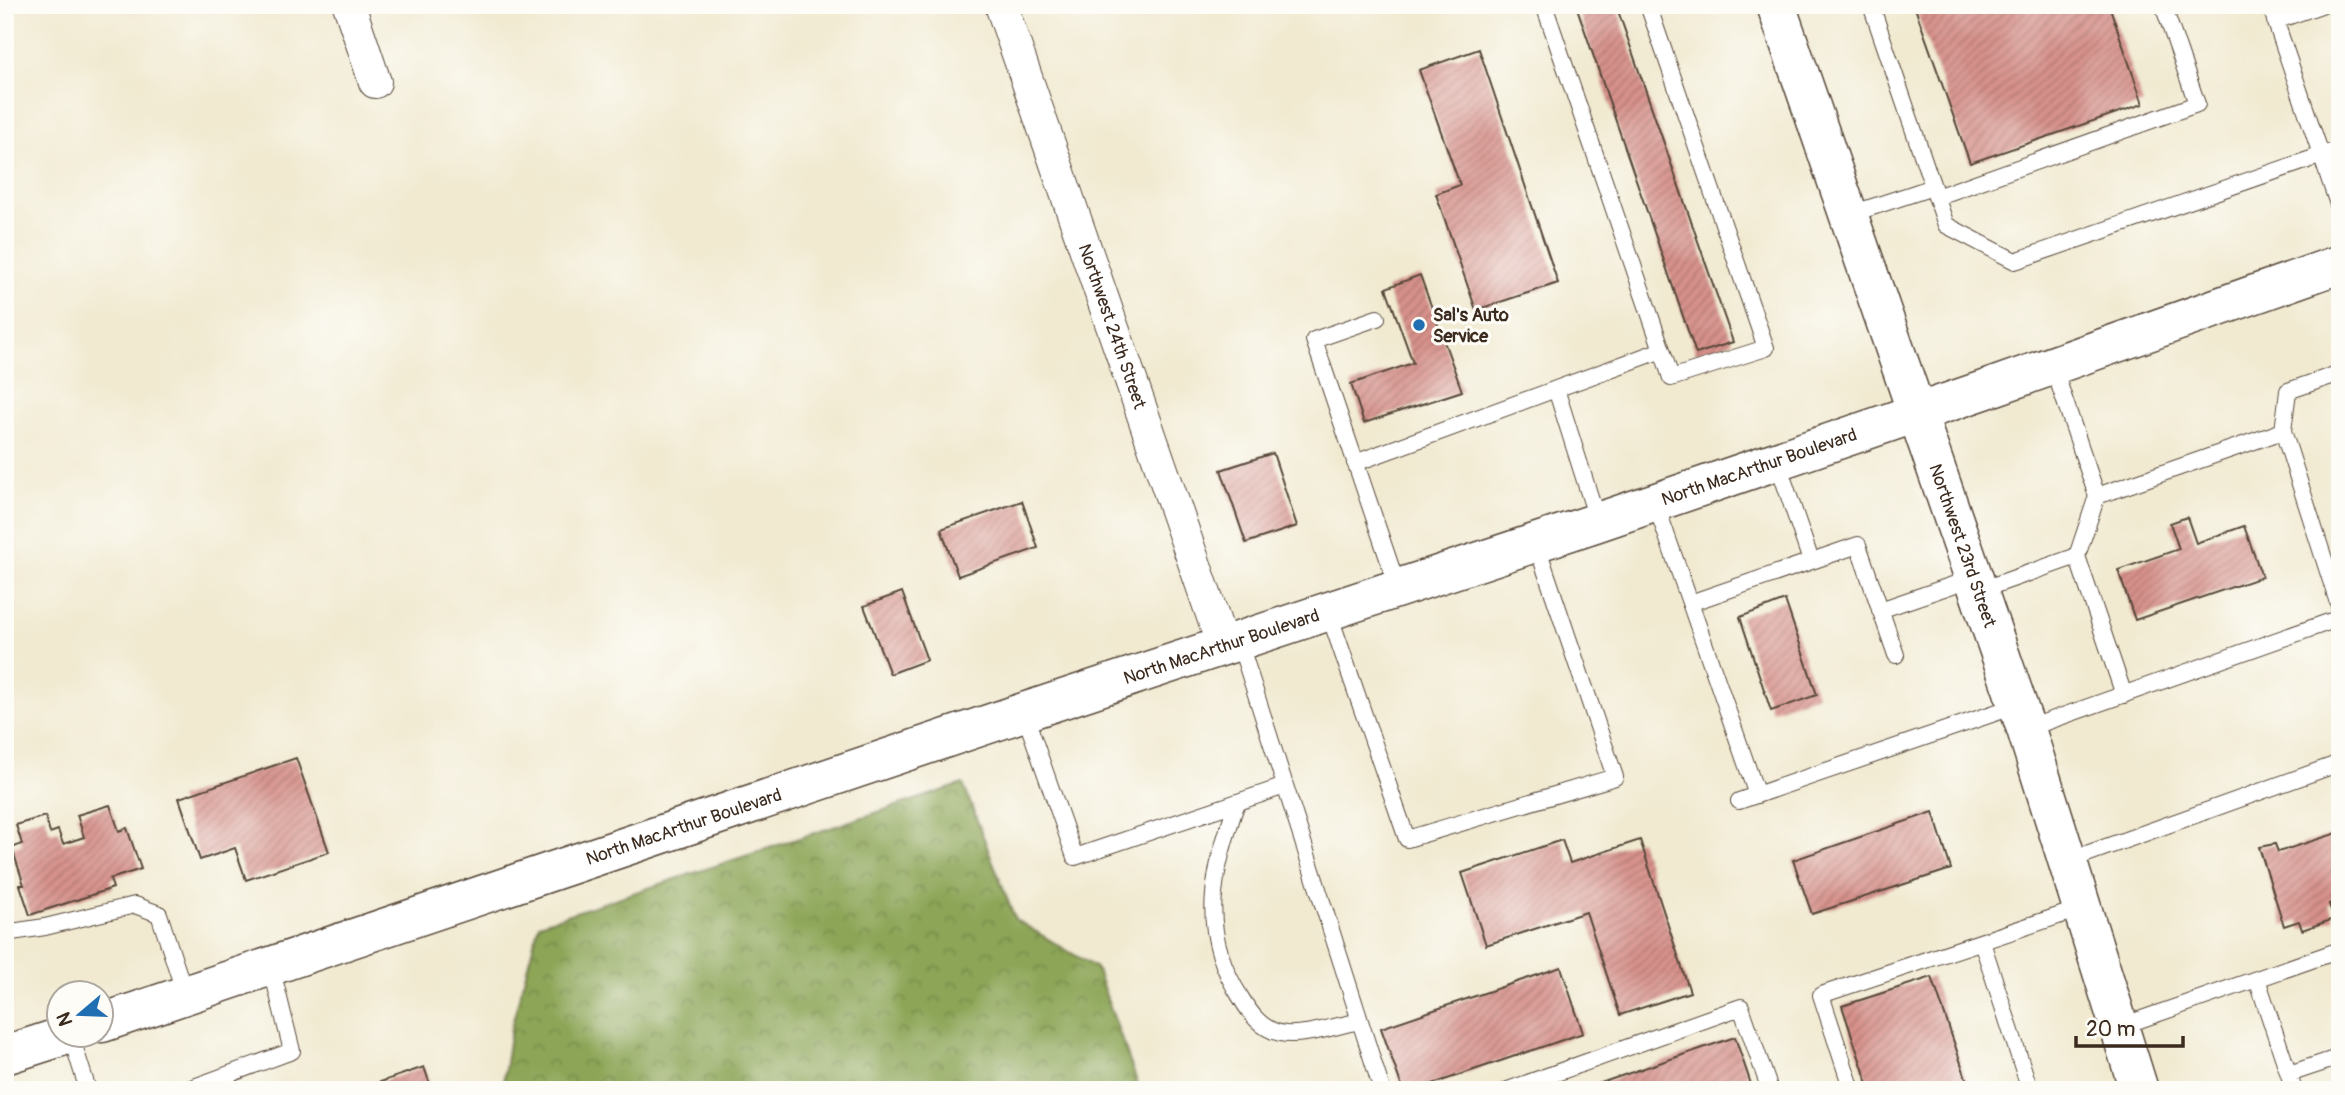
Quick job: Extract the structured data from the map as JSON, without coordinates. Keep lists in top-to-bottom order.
{
  "streets": {
    "main road": ["North MacArthur Boulevard", "Northwest 23rd Street"],
    "street": ["Northwest 24th Street"]
  },
  "crossings": [
    ["Northwest 24th Street", "North MacArthur Boulevard"],
    ["North MacArthur Boulevard", "Northwest 23rd Street"]
  ],
  "places": ["Sal's Auto Service"],
  "scale_bar": "20 m",
  "north": "left"
}
